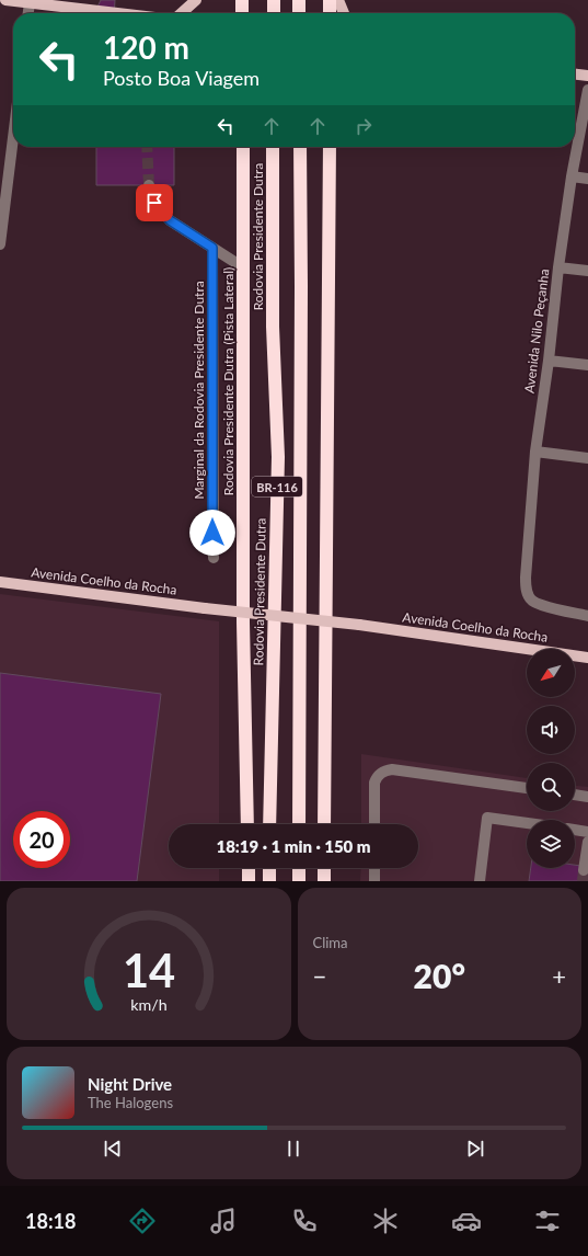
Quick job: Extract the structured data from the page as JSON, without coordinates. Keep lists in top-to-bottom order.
{
  "streets": {
    "highway": ["Rodovia Presidente Dutra", "Rodovia Presidente Dutra (Pista Lateral)", "BR-116"],
    "main road": ["Avenida Coelho da Rocha"],
    "street": ["Avenida Nilo Peçanha", "Marginal da Rodovia Presidente Dutra"]
  },
  "north": "bottom left",
  "page": {
    "turn": ["120 m", "Posto Boa Viagem"],
    "limit": "20",
    "trip": "18:19 · 1 min · 150 m",
    "tile": "Clima",
    "heat": ["−", "20°", "+"],
    "song": ["Night Drive", "The Halogens"],
    "tabs": "18:18",
    "gauge": ["14", "km/h"]
  }
}
